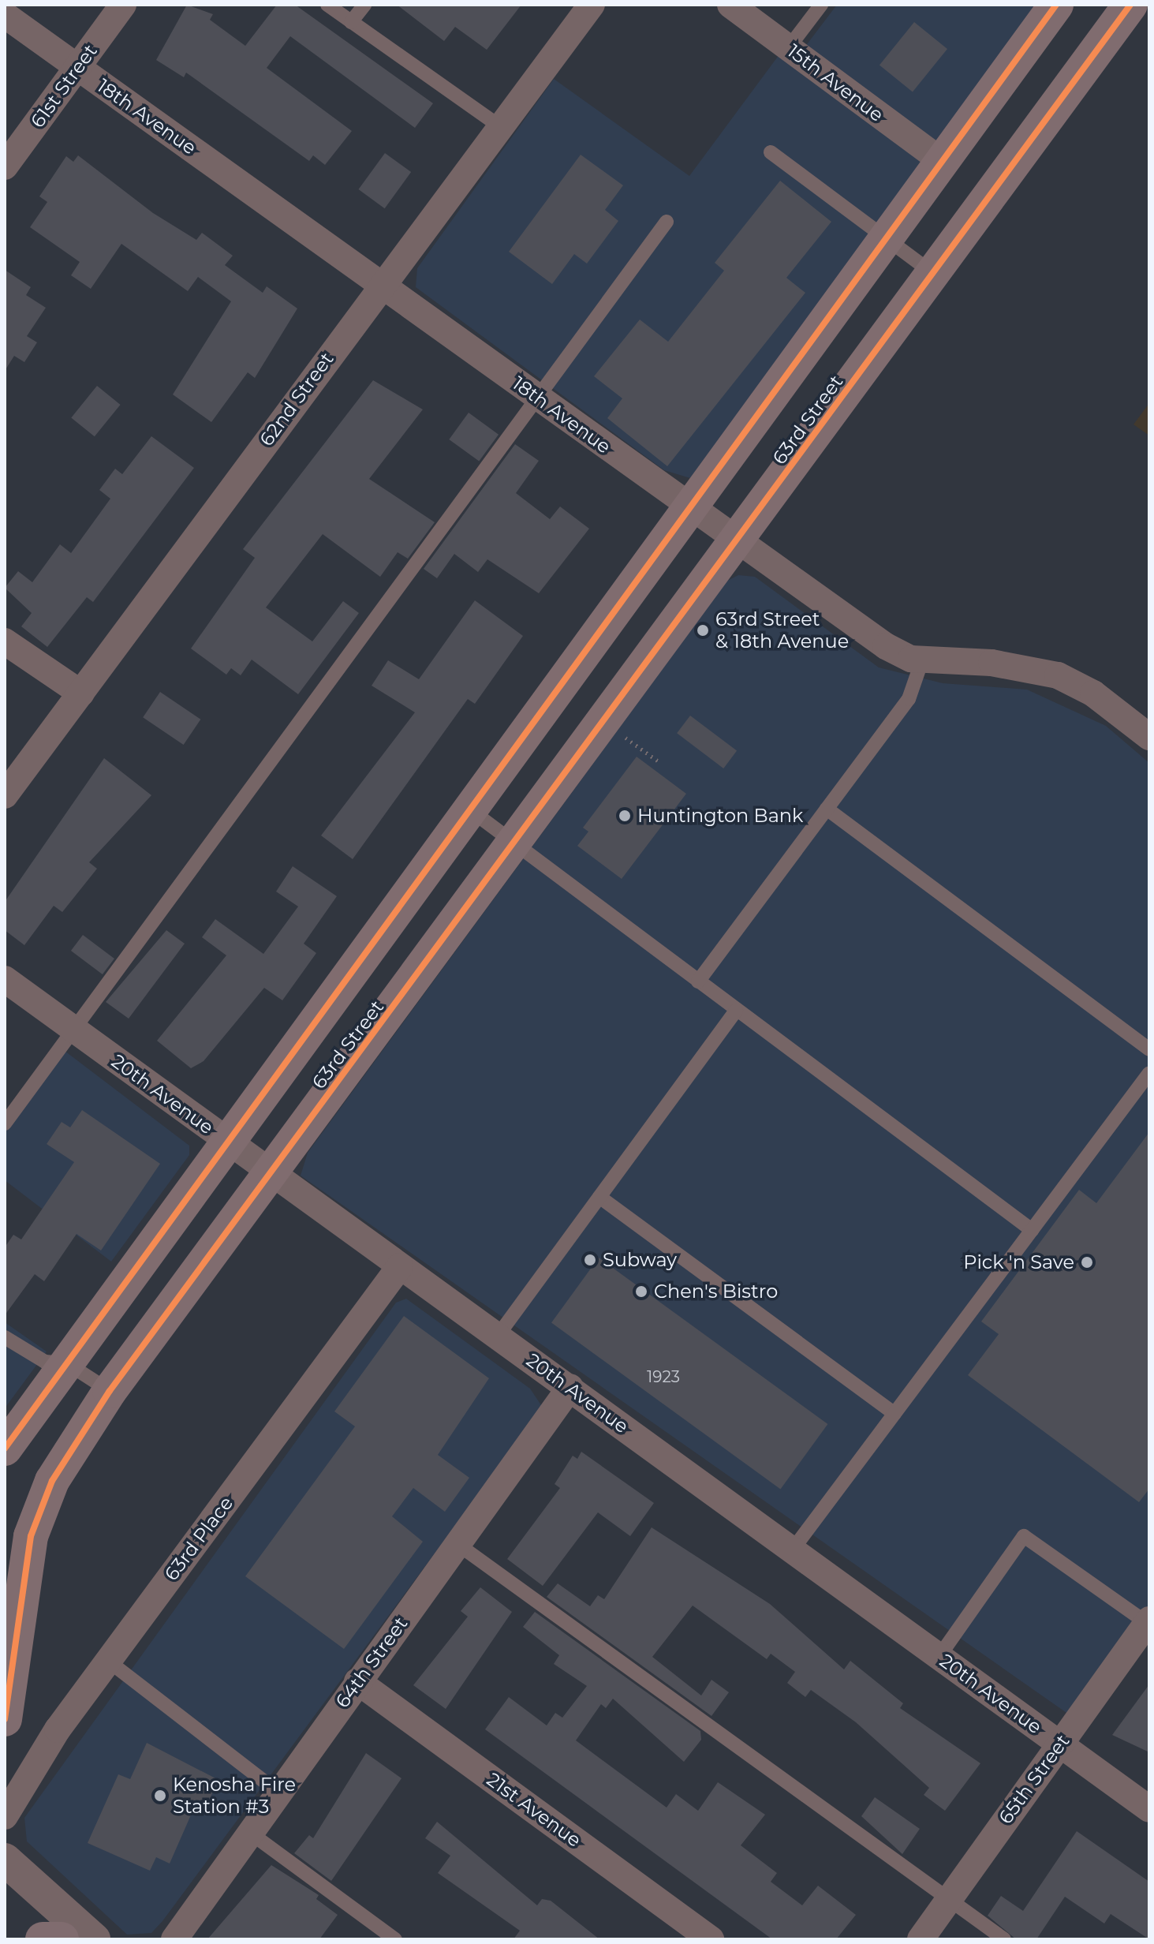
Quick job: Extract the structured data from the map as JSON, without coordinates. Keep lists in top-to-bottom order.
{
  "streets": {
    "main road": ["63rd Street"],
    "street": [
      "15th Avenue",
      "61st Street",
      "18th Avenue",
      "62nd Street",
      "20th Avenue",
      "63rd Place",
      "64th Street",
      "65th Street",
      "21st Avenue"
    ]
  },
  "crossings": [
    ["15th Avenue", "63rd Street"],
    ["61st Street", "18th Avenue"],
    ["18th Avenue", "62nd Street"],
    ["18th Avenue", "63rd Street"],
    ["63rd Street", "20th Avenue"],
    ["20th Avenue", "63rd Place"],
    ["20th Avenue", "64th Street"],
    ["20th Avenue", "65th Street"],
    ["64th Street", "21st Avenue"]
  ],
  "places": [
    "63rd Street & 18th Avenue",
    "Huntington Bank",
    "Subway",
    "Pick 'n Save",
    "Chen's Bistro",
    "Kenosha Fire Station #3"
  ],
  "house_numbers": ["1923"]
}
